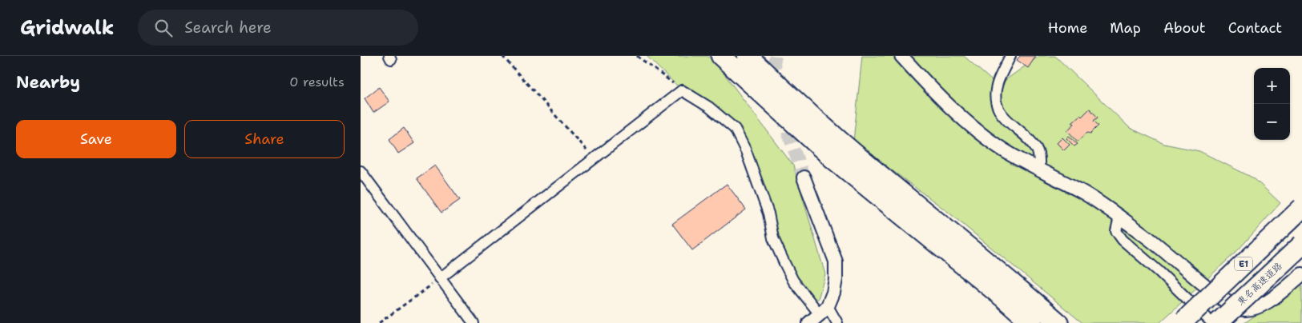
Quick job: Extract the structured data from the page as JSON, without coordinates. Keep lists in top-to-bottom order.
{
  "streets": {
    "highway": ["E1", "東名高速道路"]
  },
  "page": {
    "header": "Gridwalk",
    "search": "Search here",
    "nav": [
      "Home",
      "Map",
      "About",
      "Contact"
    ],
    "heading": ["Nearby", "0 results"],
    "map_buttons": ["+", "−"],
    "buttons": ["Save", "Share"]
  }
}
